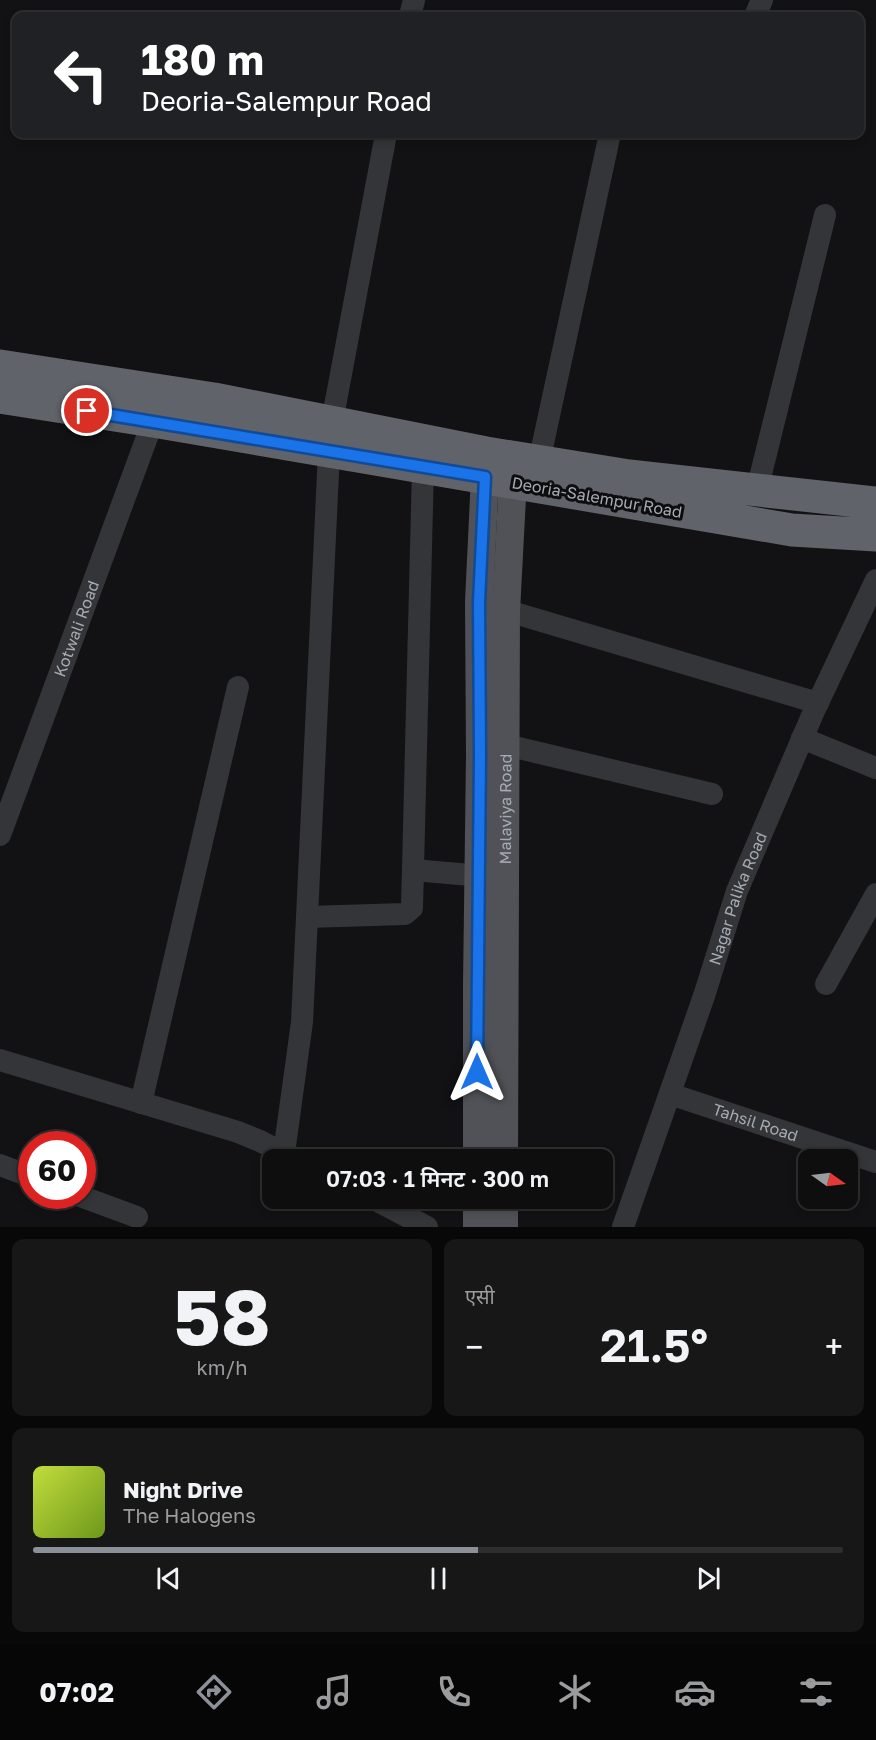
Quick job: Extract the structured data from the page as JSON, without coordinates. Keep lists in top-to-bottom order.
{
  "streets": {
    "highway": ["Deoria-Salempur Road"],
    "main road": ["Malaviya Road"],
    "street": ["Kotwali Road", "Nagar Palika Road", "Tahsil Road"]
  },
  "crossings": [
    ["Deoria-Salempur Road", "Kotwali Road"],
    ["Deoria-Salempur Road", "Malaviya Road"],
    ["Nagar Palika Road", "Tahsil Road"]
  ],
  "north": "right",
  "page": {
    "turn": ["180 m", "Deoria-Salempur Road"],
    "limit": "60",
    "trip": "07:03 · 1 मिनट · 300 m",
    "tile": [
      ["58", "km/h"],
      "एसी"
    ],
    "heat": ["−", "21.5°", "+"],
    "song": ["Night Drive", "The Halogens"],
    "tabs": "07:02"
  }
}
